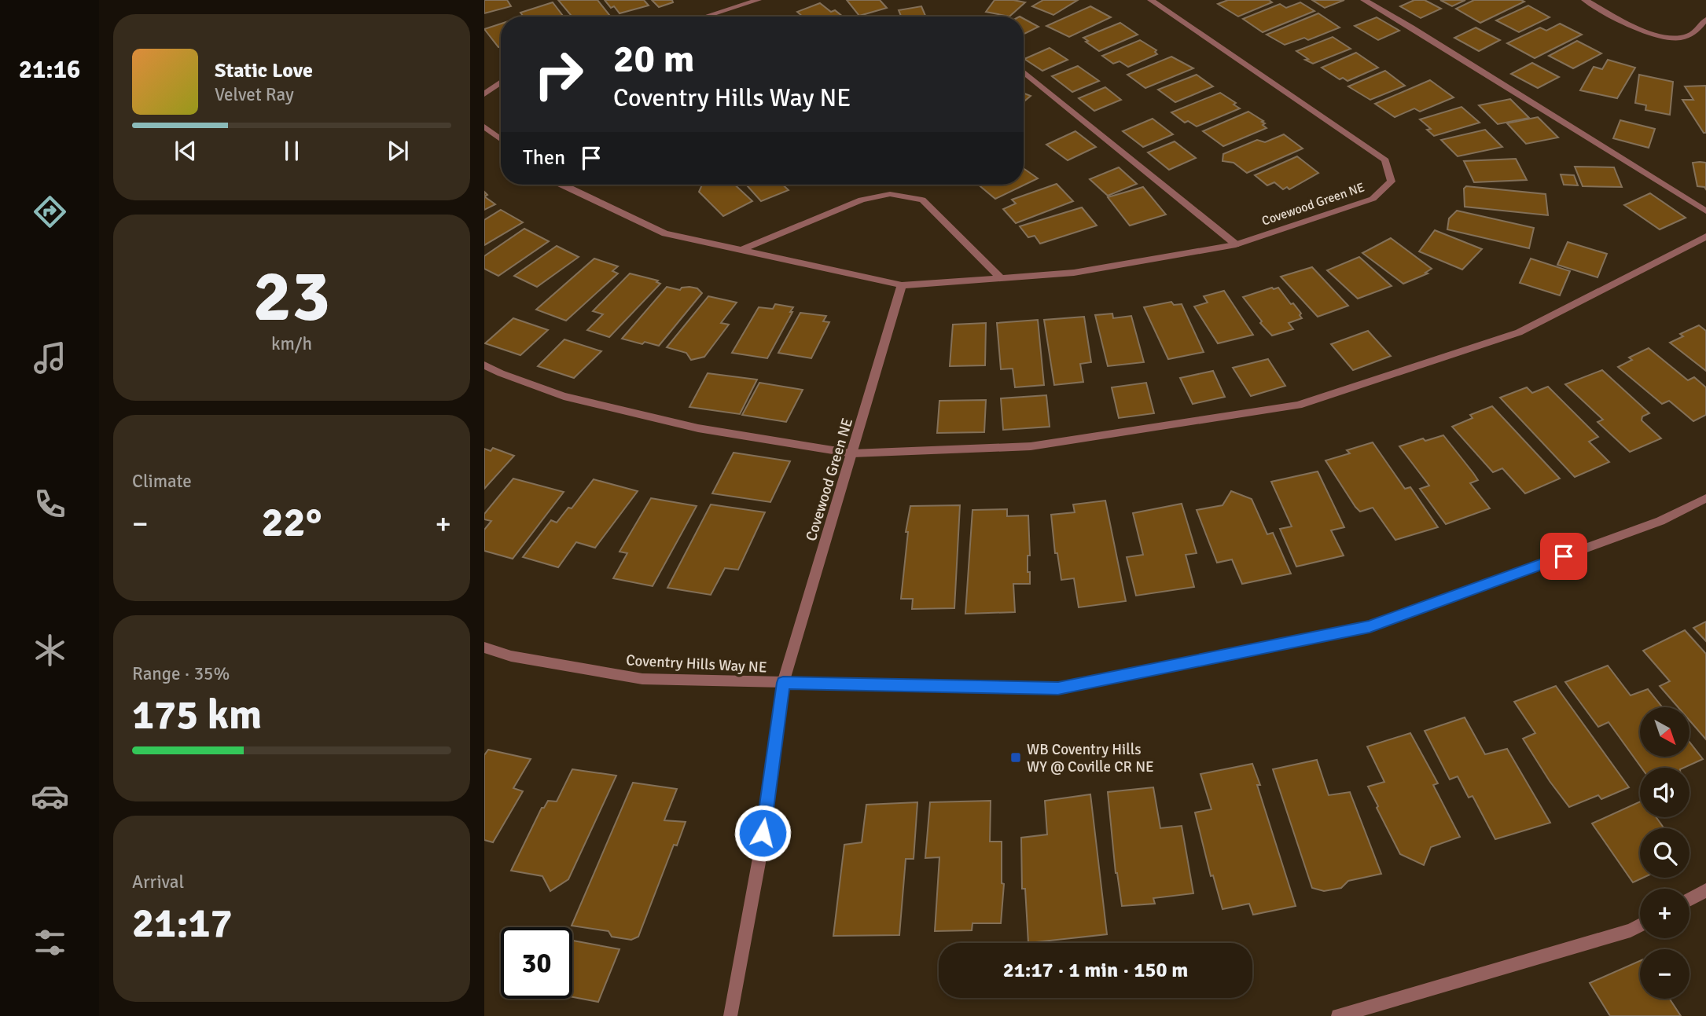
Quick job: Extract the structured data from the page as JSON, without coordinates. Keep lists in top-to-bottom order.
{
  "streets": {
    "street": ["Covewood Green NE", "Coventry Hills Way NE"]
  },
  "crossings": [
    ["Covewood Green NE", "Coventry Hills Way NE"]
  ],
  "places": {
    "transit": ["WB Coventry Hills WY @ Coville CR NE"]
  },
  "north": "bottom right",
  "page": {
    "tabs": "21:16",
    "turn": ["20 m", "Coventry Hills Way NE"],
    "song": ["Static Love", "Velvet Ray"],
    "then": "Then",
    "tile": [
      ["23", "km/h"],
      "Climate",
      ["Range · 35%", "175 km"],
      ["Arrival", "21:17"]
    ],
    "heat": ["−", "22°", "+"],
    "map_buttons": ["+", "−"],
    "limit": "30",
    "trip": "21:17 · 1 min · 150 m"
  }
}
